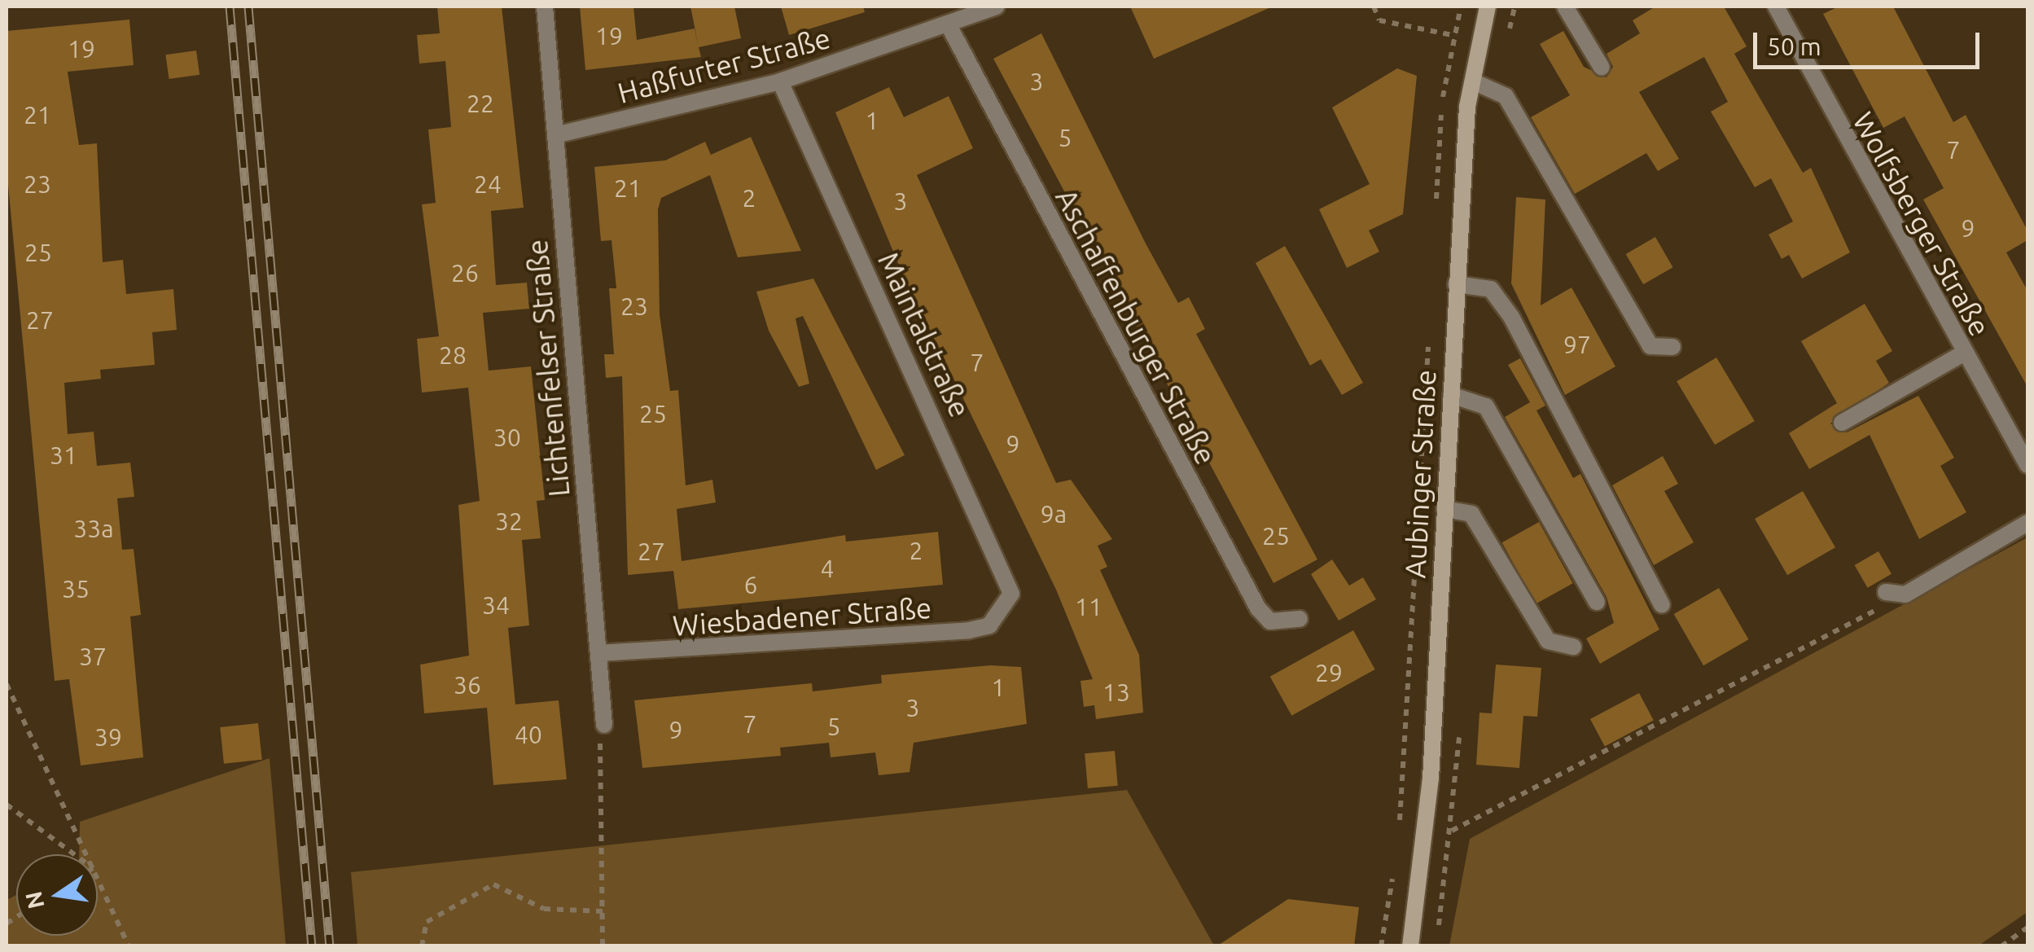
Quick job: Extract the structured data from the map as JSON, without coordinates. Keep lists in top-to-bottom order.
{
  "streets": {
    "main road": ["Aubinger Straße"],
    "street": [
      "Haßfurter Straße",
      "Wolfsberger Straße",
      "Aschaffenburger Straße",
      "Maintalstraße",
      "Lichtenfelser Straße",
      "Wiesbadener Straße"
    ]
  },
  "crossings": [
    ["Haßfurter Straße", "Aschaffenburger Straße"],
    ["Haßfurter Straße", "Maintalstraße"],
    ["Haßfurter Straße", "Lichtenfelser Straße"],
    ["Maintalstraße", "Wiesbadener Straße"],
    ["Lichtenfelser Straße", "Wiesbadener Straße"]
  ],
  "house_numbers": [
    "19",
    "19",
    "3",
    "22",
    "21",
    "1",
    "5",
    "7",
    "23",
    "24",
    "21",
    "2",
    "3",
    "9",
    "25",
    "26",
    "23",
    "27",
    "97",
    "28",
    "7",
    "25",
    "30",
    "9",
    "31",
    "9a",
    "32",
    "33a",
    "25",
    "2",
    "27",
    "4",
    "6",
    "35",
    "34",
    "11",
    "37",
    "29",
    "36",
    "1",
    "13",
    "3",
    "7",
    "5",
    "9",
    "40",
    "39"
  ],
  "scale_bar": "50 m",
  "north": "left"
}
